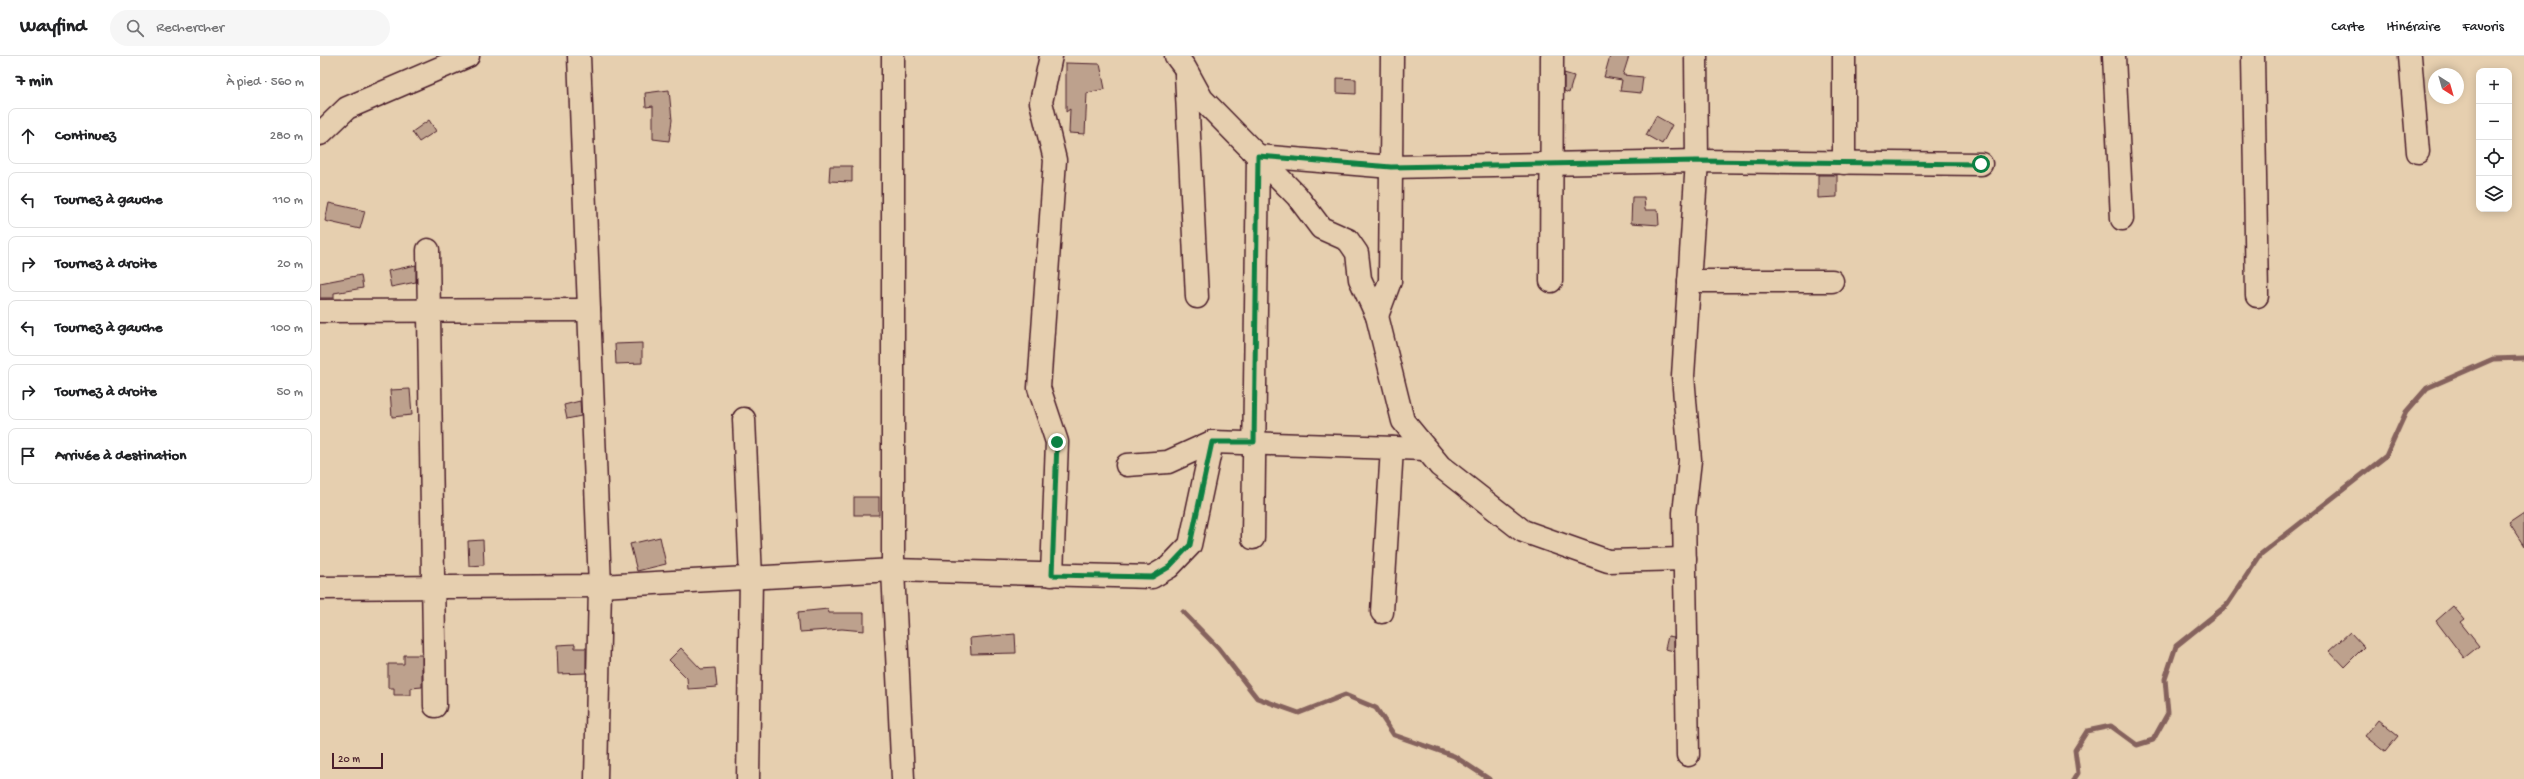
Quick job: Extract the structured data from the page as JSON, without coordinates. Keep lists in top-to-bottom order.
{
  "scale_bar": "20 m",
  "north": "bottom right",
  "page": {
    "header": "Wayfind",
    "search": "Rechercher",
    "nav": ["Carte", "Itinéraire", "Favoris"],
    "heading": ["7 min", "À pied · 560 m"],
    "map_buttons": ["+", "−"],
    "list": [
      ["Continuez", "280 m"],
      ["Tournez à gauche", "110 m"],
      ["Tournez à droite", "20 m"],
      ["Tournez à gauche", "100 m"],
      ["Tournez à droite", "50 m"],
      "Arrivée à destination"
    ],
    "scale": "20 m"
  }
}
